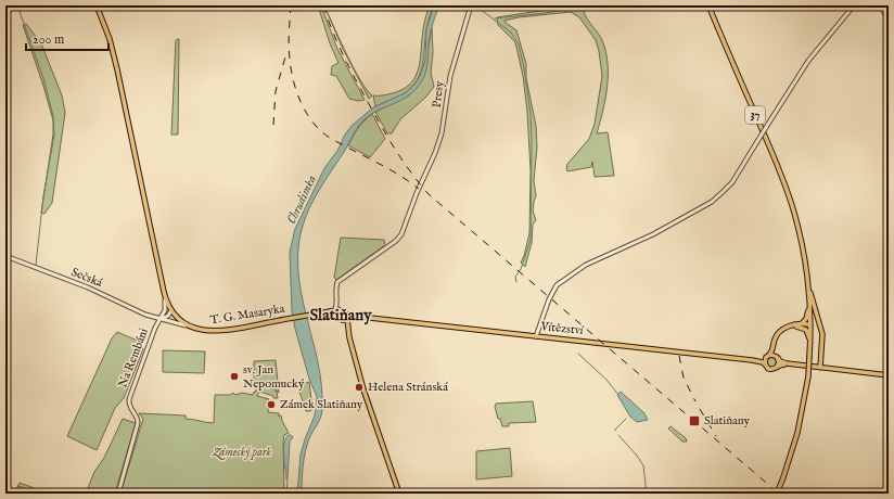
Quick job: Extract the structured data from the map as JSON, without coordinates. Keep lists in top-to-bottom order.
{
  "streets": {
    "main road": ["37", "T. G. Masaryka", "Vítězství"],
    "street": ["Presy", "Sečská", "Na Rembáni"]
  },
  "crossings": [
    ["Presy", "T. G. Masaryka"],
    ["Sečská", "T. G. Masaryka"],
    ["Sečská", "Na Rembáni"],
    ["T. G. Masaryka", "Vítězství"]
  ],
  "districts": ["Slatiňany"],
  "water": ["Chrudimka"],
  "parks": ["Zámecký park"],
  "places": {
    "other": ["sv. Jan Nepomucký", "Helena Stránská", "Zámek Slatiňany"],
    "transit": ["Slatiňany"]
  },
  "scale_bar": "200 m"
}
